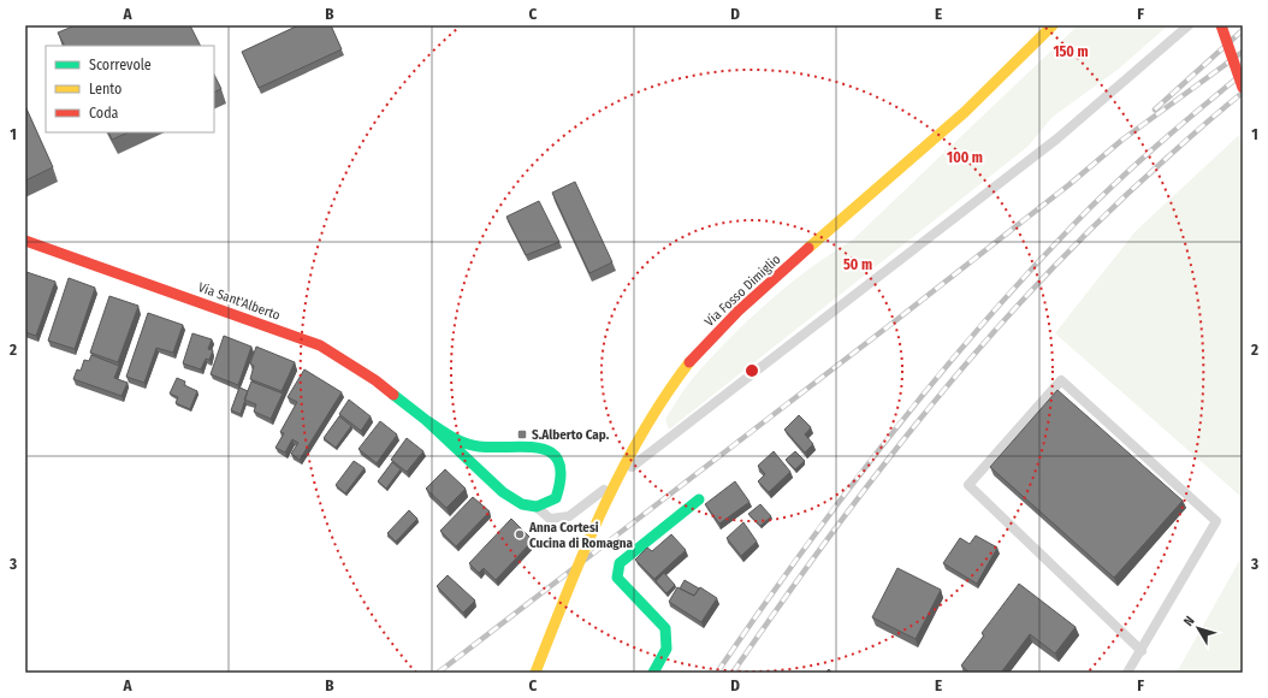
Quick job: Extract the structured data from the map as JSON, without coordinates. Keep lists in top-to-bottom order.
{
  "streets": {
    "street": ["Via Fosso Dimiglio", "Via Sant'Alberto"]
  },
  "places": {
    "transit": ["S.Alberto Cap."],
    "other": ["Anna Cortesi Cucina di Romagna"]
  },
  "legend": ["Scorrevole", "Lento", "Coda"],
  "north": "top left",
  "grid": {
    "columns": [
      "A",
      "B",
      "C",
      "D",
      "E",
      "F"
    ],
    "rows": ["1", "2", "3"]
  },
  "rings": ["150 m", "100 m", "50 m"]
}
